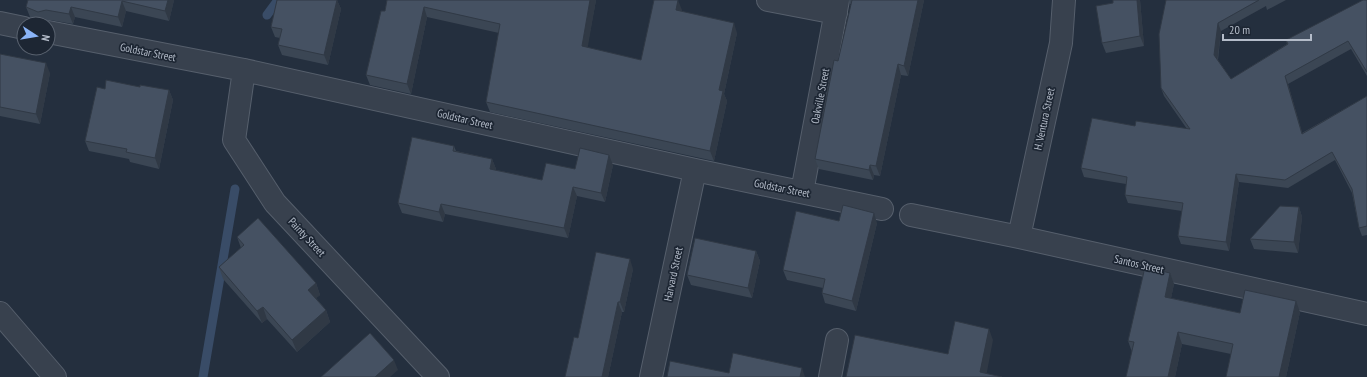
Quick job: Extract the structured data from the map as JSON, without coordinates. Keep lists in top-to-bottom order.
{
  "streets": {
    "street": [
      "Goldstar Street",
      "Oakville Street",
      "H. Ventura Street",
      "Painty Street",
      "Santos Street",
      "Harvard Street"
    ]
  },
  "crossings": [
    ["Goldstar Street", "Oakville Street"],
    ["Goldstar Street", "Painty Street"],
    ["Goldstar Street", "Harvard Street"],
    ["H. Ventura Street", "Santos Street"]
  ],
  "scale_bar": "20 m",
  "north": "right"
}
